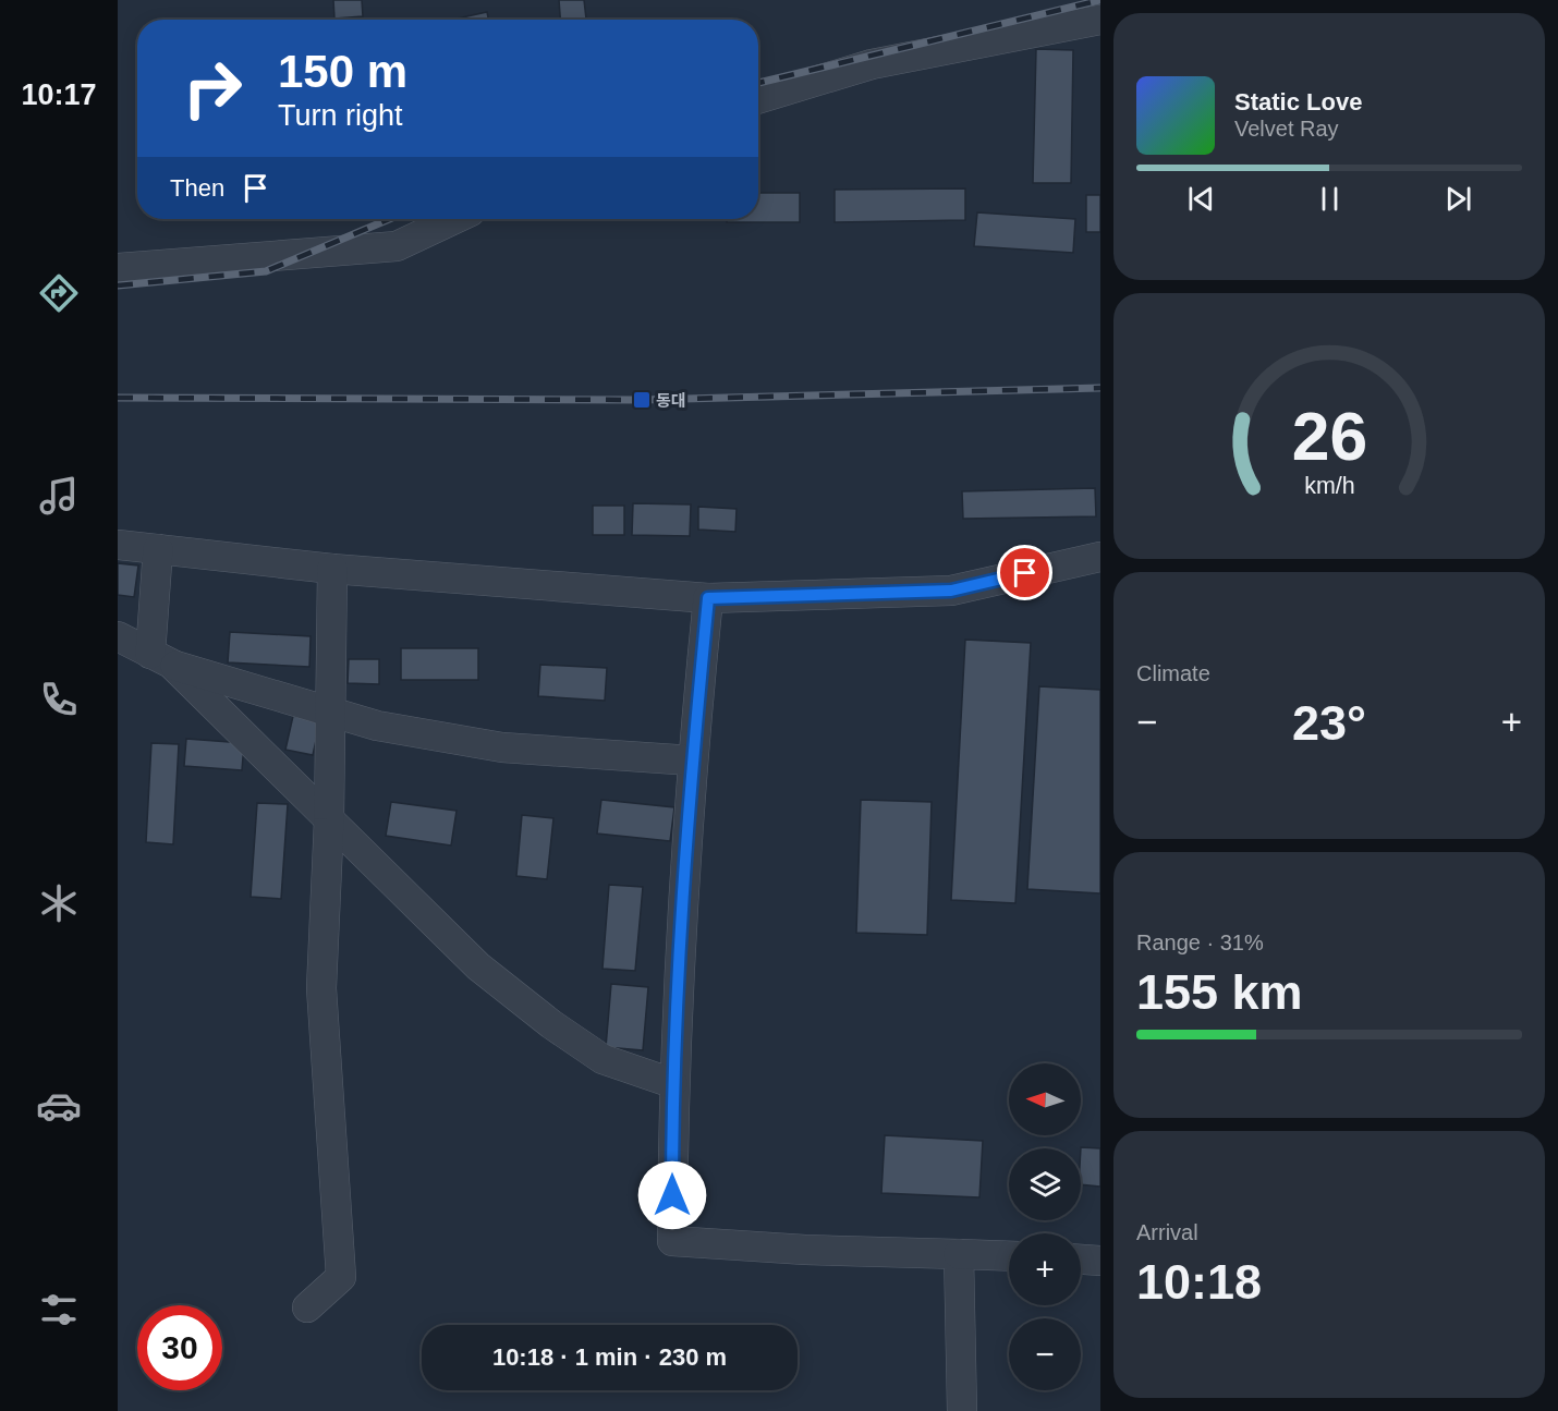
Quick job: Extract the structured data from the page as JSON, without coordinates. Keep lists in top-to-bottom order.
{
  "places": {
    "transit": ["동대"]
  },
  "north": "left",
  "page": {
    "tabs": "10:17",
    "turn": ["150 m", "Turn right"],
    "song": ["Static Love", "Velvet Ray"],
    "then": "Then",
    "tile": [
      "Climate",
      ["Range · 31%", "155 km"],
      ["Arrival", "10:18"]
    ],
    "heat": ["−", "23°", "+"],
    "map_buttons": ["+", "−"],
    "limit": "30",
    "trip": "10:18 · 1 min · 230 m",
    "gauge": ["26", "km/h"]
  }
}
